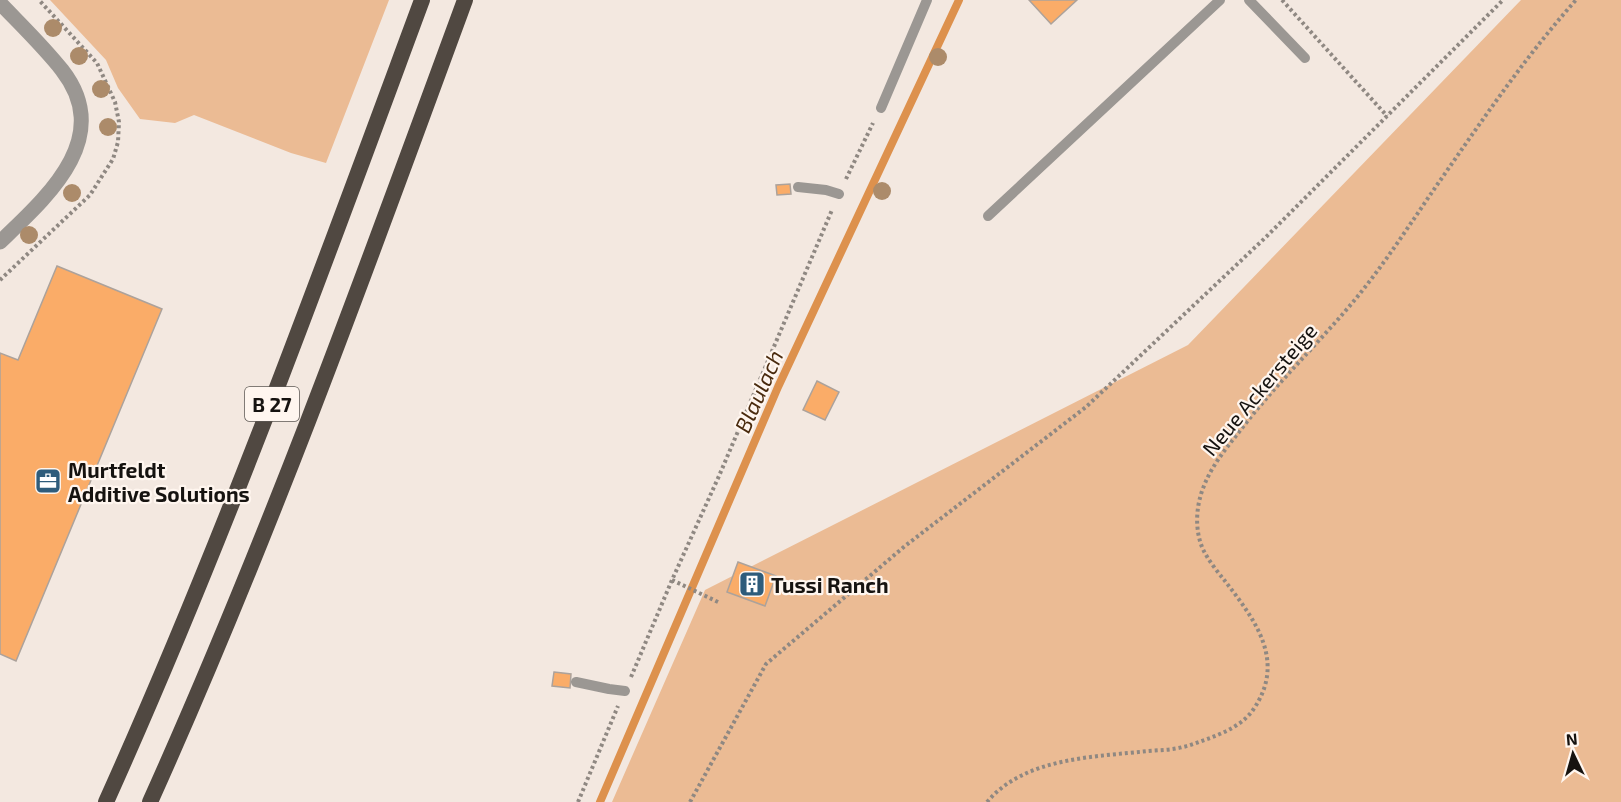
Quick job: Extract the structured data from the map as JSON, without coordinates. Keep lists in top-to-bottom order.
{
  "streets": {
    "highway": ["B 27"],
    "path": ["Neue Ackersteige"]
  },
  "water": ["Blaulach"],
  "places": {
    "office": ["Murtfeldt Additive Solutions"],
    "building": ["Tussi Ranch"]
  },
  "north": "top"
}
